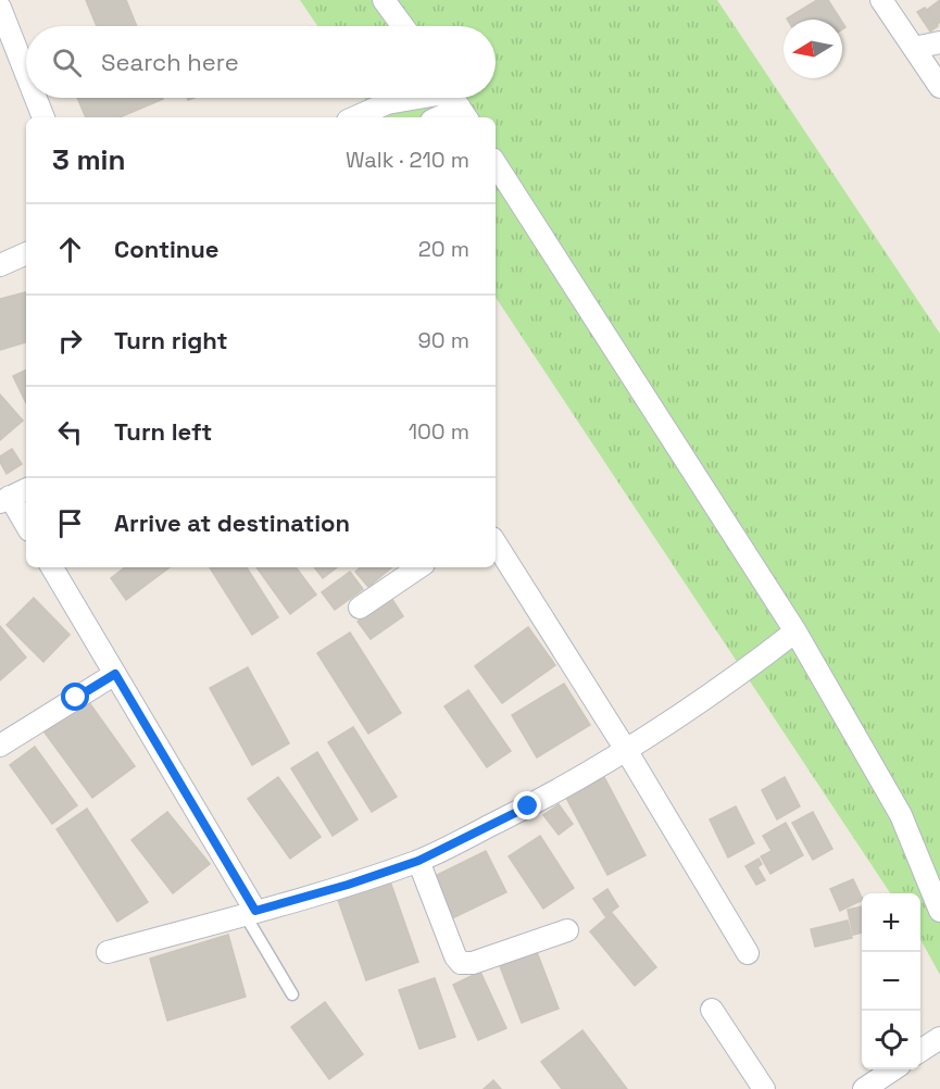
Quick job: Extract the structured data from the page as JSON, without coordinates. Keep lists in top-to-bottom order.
{
  "north": "left",
  "page": {
    "search": "Search here",
    "heading": ["3 min", "Walk · 210 m"],
    "list": [
      ["Continue", "20 m"],
      ["Turn right", "90 m"],
      ["Turn left", "100 m"],
      "Arrive at destination"
    ],
    "map_buttons": ["+", "−"]
  }
}
